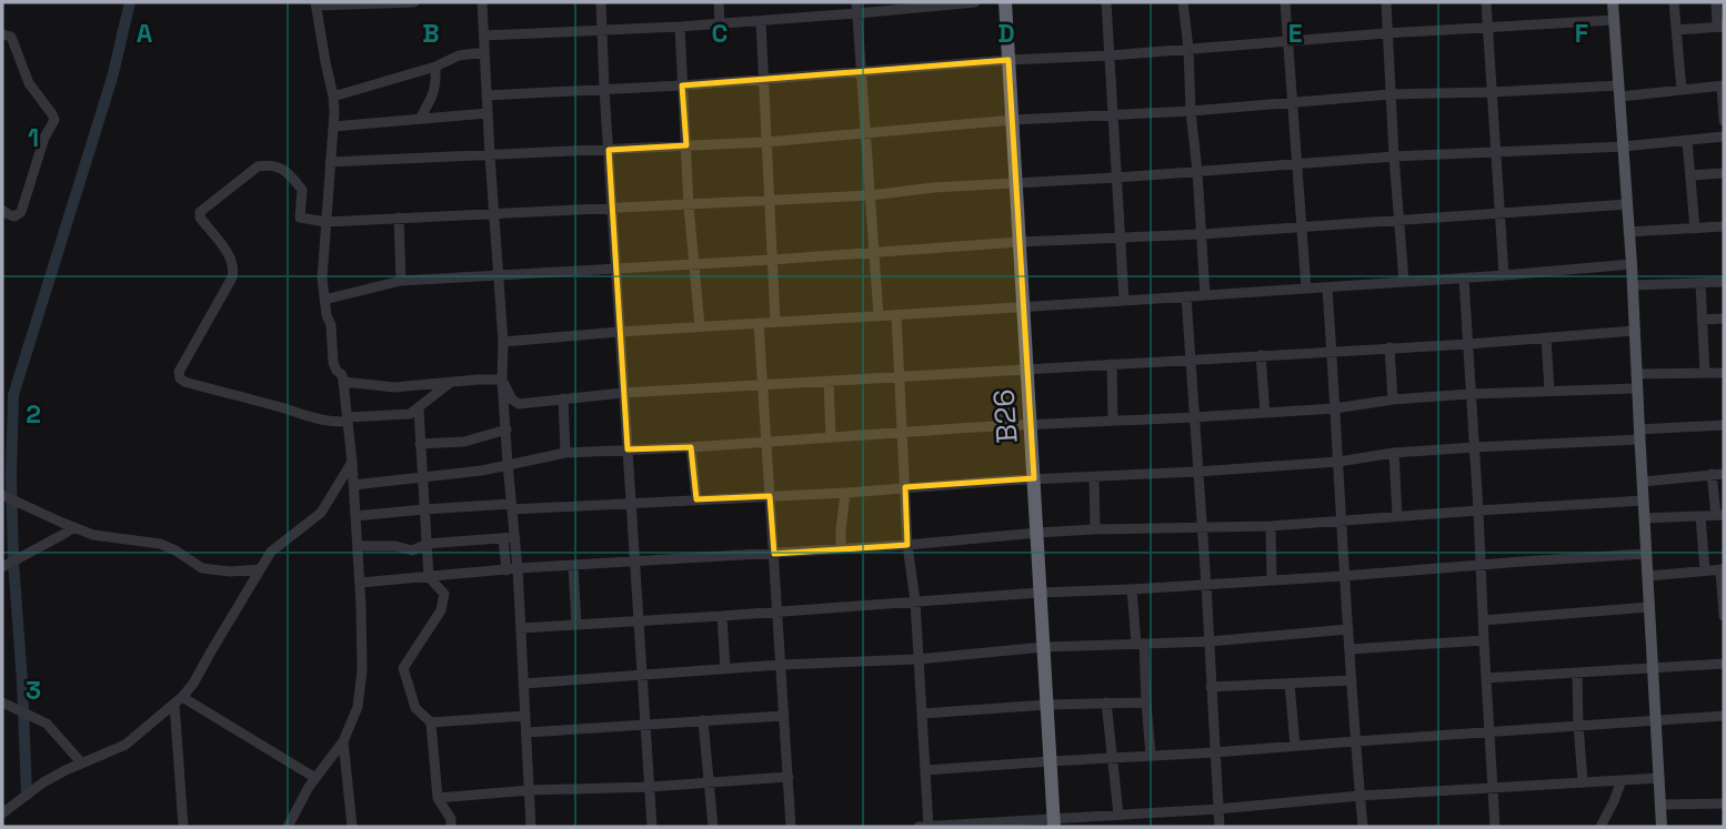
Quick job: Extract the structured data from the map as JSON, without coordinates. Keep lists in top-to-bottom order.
{
  "streets": {
    "highway": ["B26"]
  },
  "grid": {
    "columns": [
      "A",
      "B",
      "C",
      "D",
      "E",
      "F"
    ],
    "rows": ["1", "2", "3"]
  }
}
